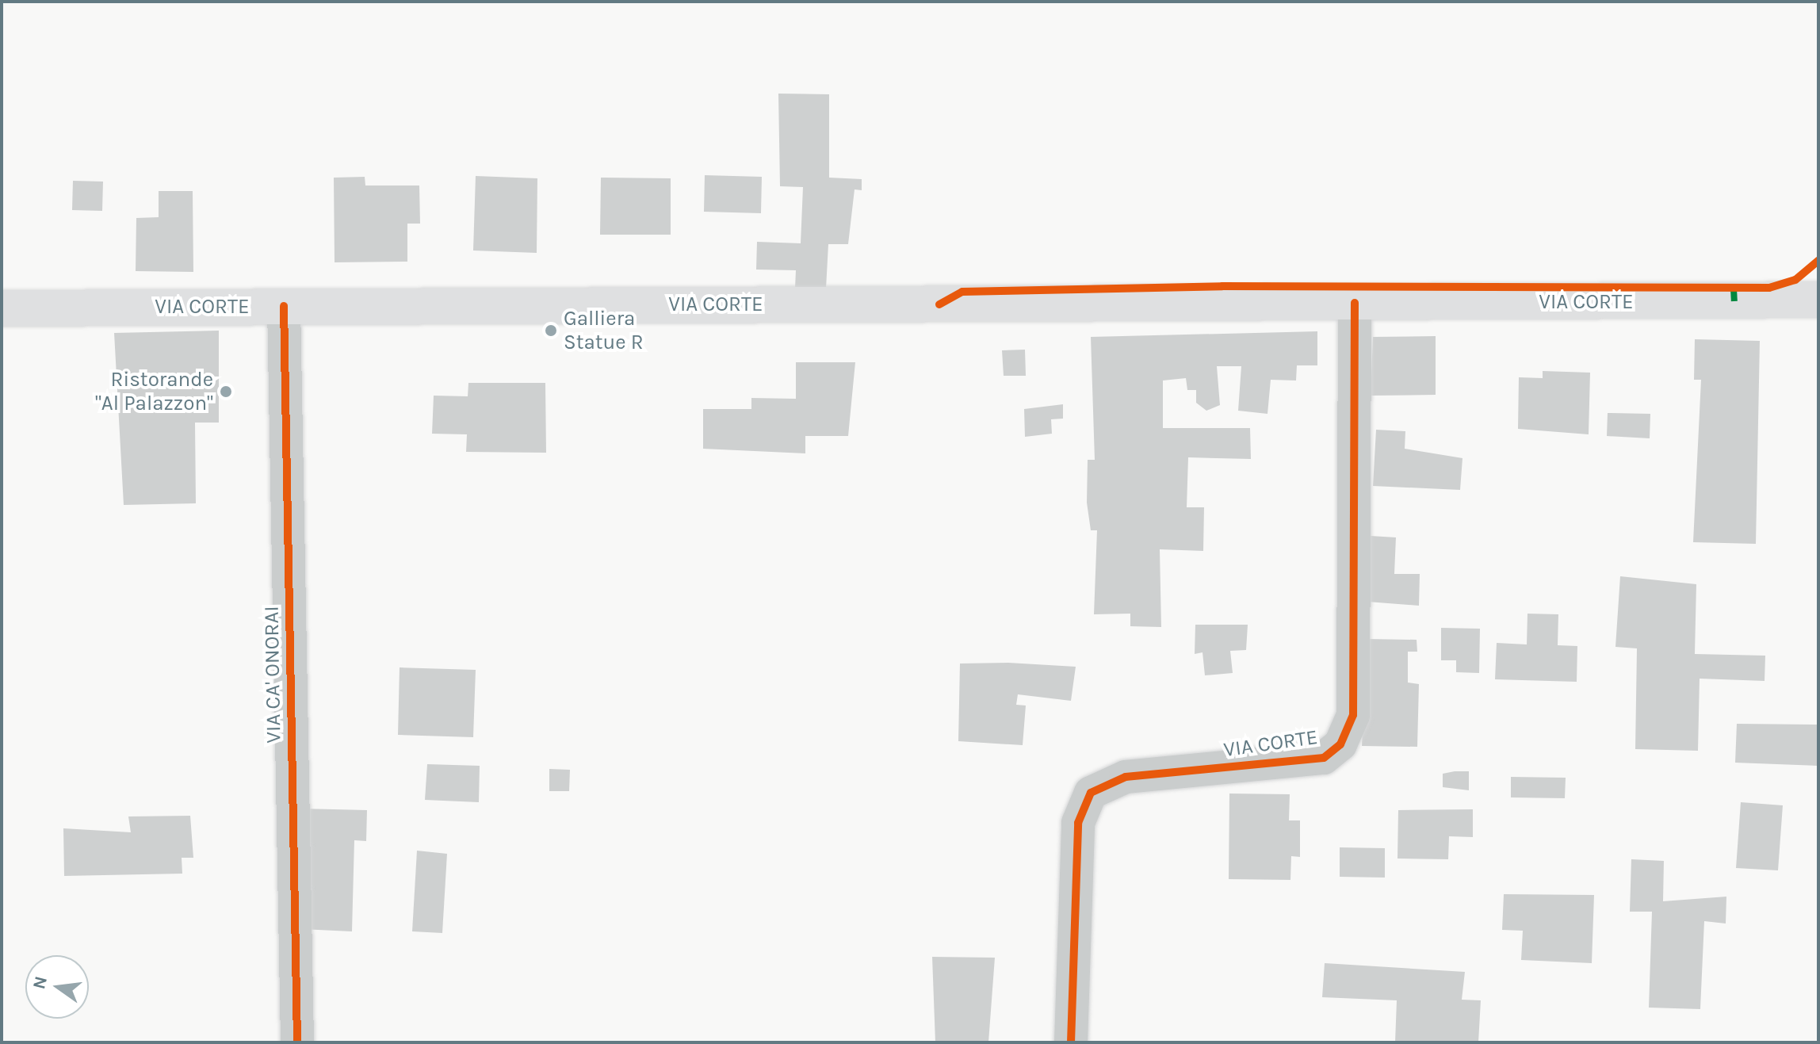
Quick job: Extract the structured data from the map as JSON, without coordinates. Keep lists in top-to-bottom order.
{
  "streets": {
    "main road": ["VIA CORTE"],
    "street": ["VIA CA' ONORAI"]
  },
  "crossings": [
    ["VIA CORTE", "VIA CA' ONORAI"]
  ],
  "places": ["Galliera Statue R", "Ristorande \"Al Palazzon\""],
  "north": "left"
}
